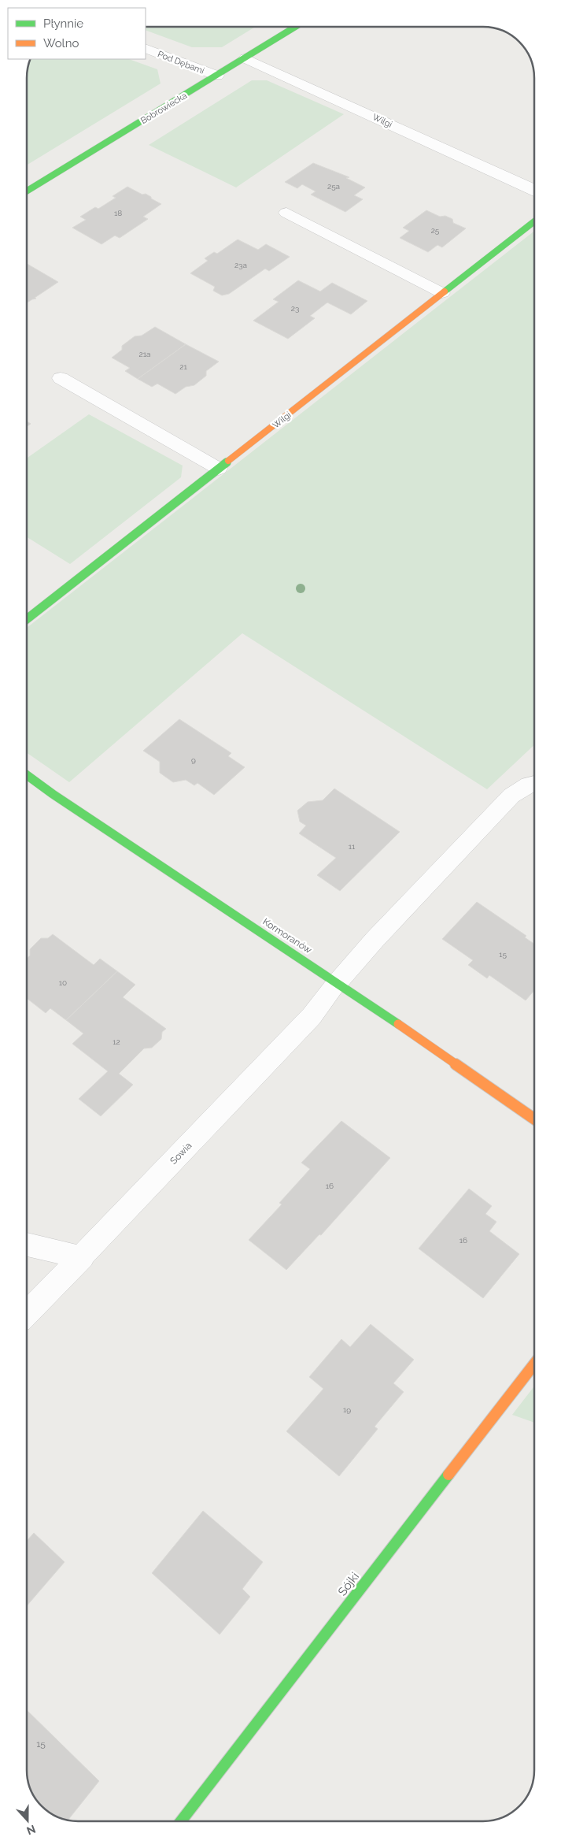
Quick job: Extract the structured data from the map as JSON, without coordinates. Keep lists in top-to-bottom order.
{
  "streets": {
    "street": [
      "Pod Dębami",
      "Bobrowiecka",
      "Wilgi",
      "Kormoranów",
      "Sowia",
      "Sójki"
    ]
  },
  "crossings": [
    ["Pod Dębami", "Bobrowiecka"],
    ["Bobrowiecka", "Wilgi"],
    ["Kormoranów", "Sowia"]
  ],
  "house_numbers": [
    "25a",
    "18",
    "25",
    "23a",
    "23",
    "21a",
    "21",
    "9",
    "11",
    "15",
    "10",
    "12",
    "16",
    "16",
    "19",
    "15"
  ],
  "legend": ["Płynnie", "Wolno"],
  "north": "bottom"
}
